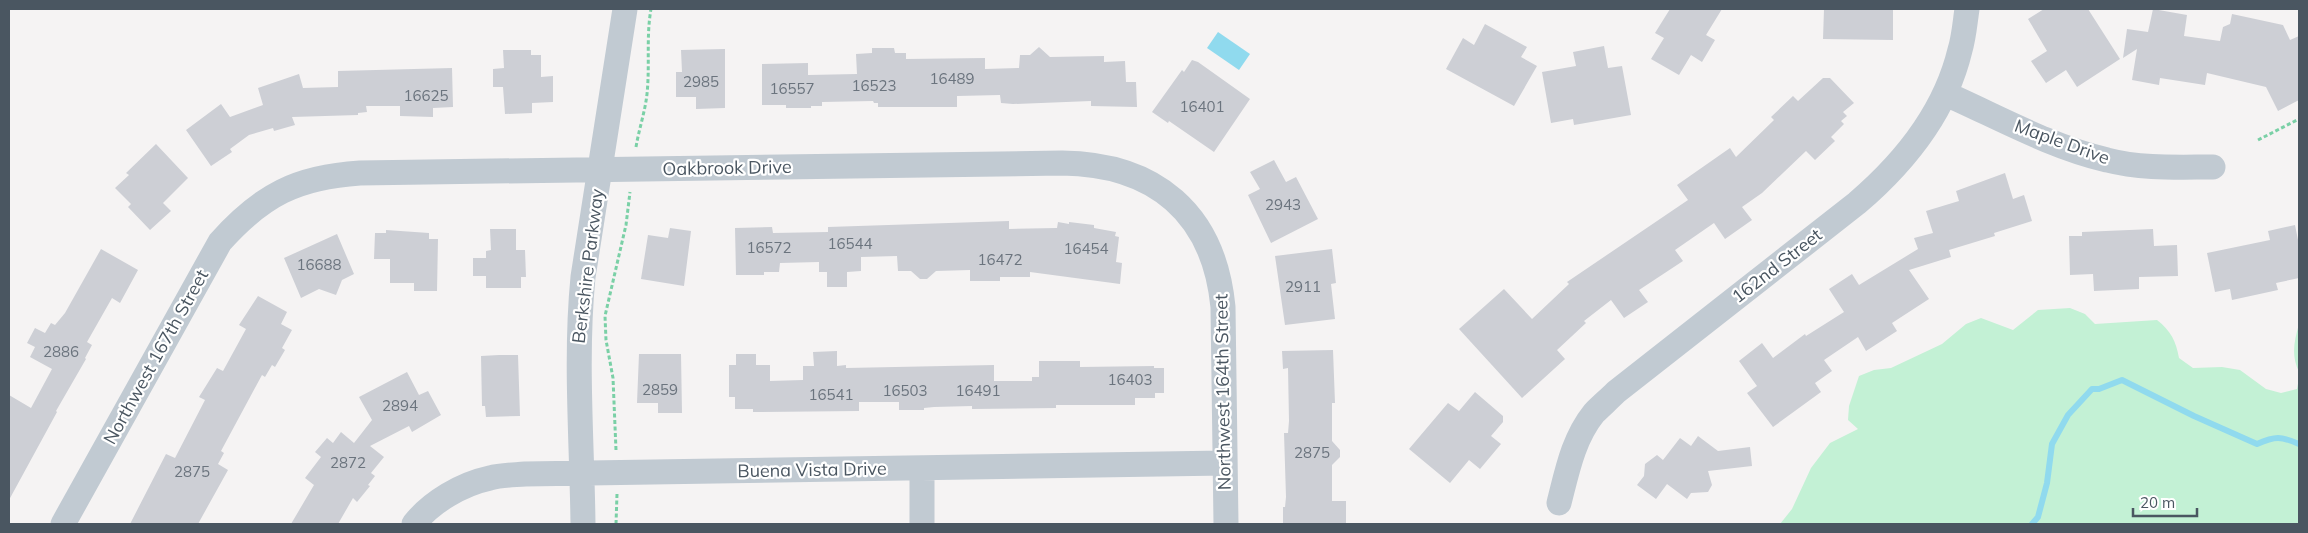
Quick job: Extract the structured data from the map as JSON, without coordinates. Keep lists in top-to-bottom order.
{
  "streets": {
    "street": [
      "Maple Drive",
      "Oakbrook Drive",
      "Berkshire Parkway",
      "162nd Street",
      "Northwest 167th Street",
      "Northwest 164th Street",
      "Buena Vista Drive"
    ]
  },
  "crossings": [
    ["Maple Drive", "162nd Street"],
    ["Oakbrook Drive", "Berkshire Parkway"],
    ["Oakbrook Drive", "Northwest 167th Street"],
    ["Oakbrook Drive", "Northwest 164th Street"],
    ["Berkshire Parkway", "Buena Vista Drive"],
    ["Northwest 164th Street", "Buena Vista Drive"]
  ],
  "house_numbers": [
    "16489",
    "2985",
    "16523",
    "16557",
    "16625",
    "16401",
    "2943",
    "16544",
    "16572",
    "16454",
    "16472",
    "16688",
    "2911",
    "2886",
    "16403",
    "2859",
    "16503",
    "16491",
    "16541",
    "2894",
    "2875",
    "2872",
    "2875"
  ],
  "scale_bar": "20 m"
}
